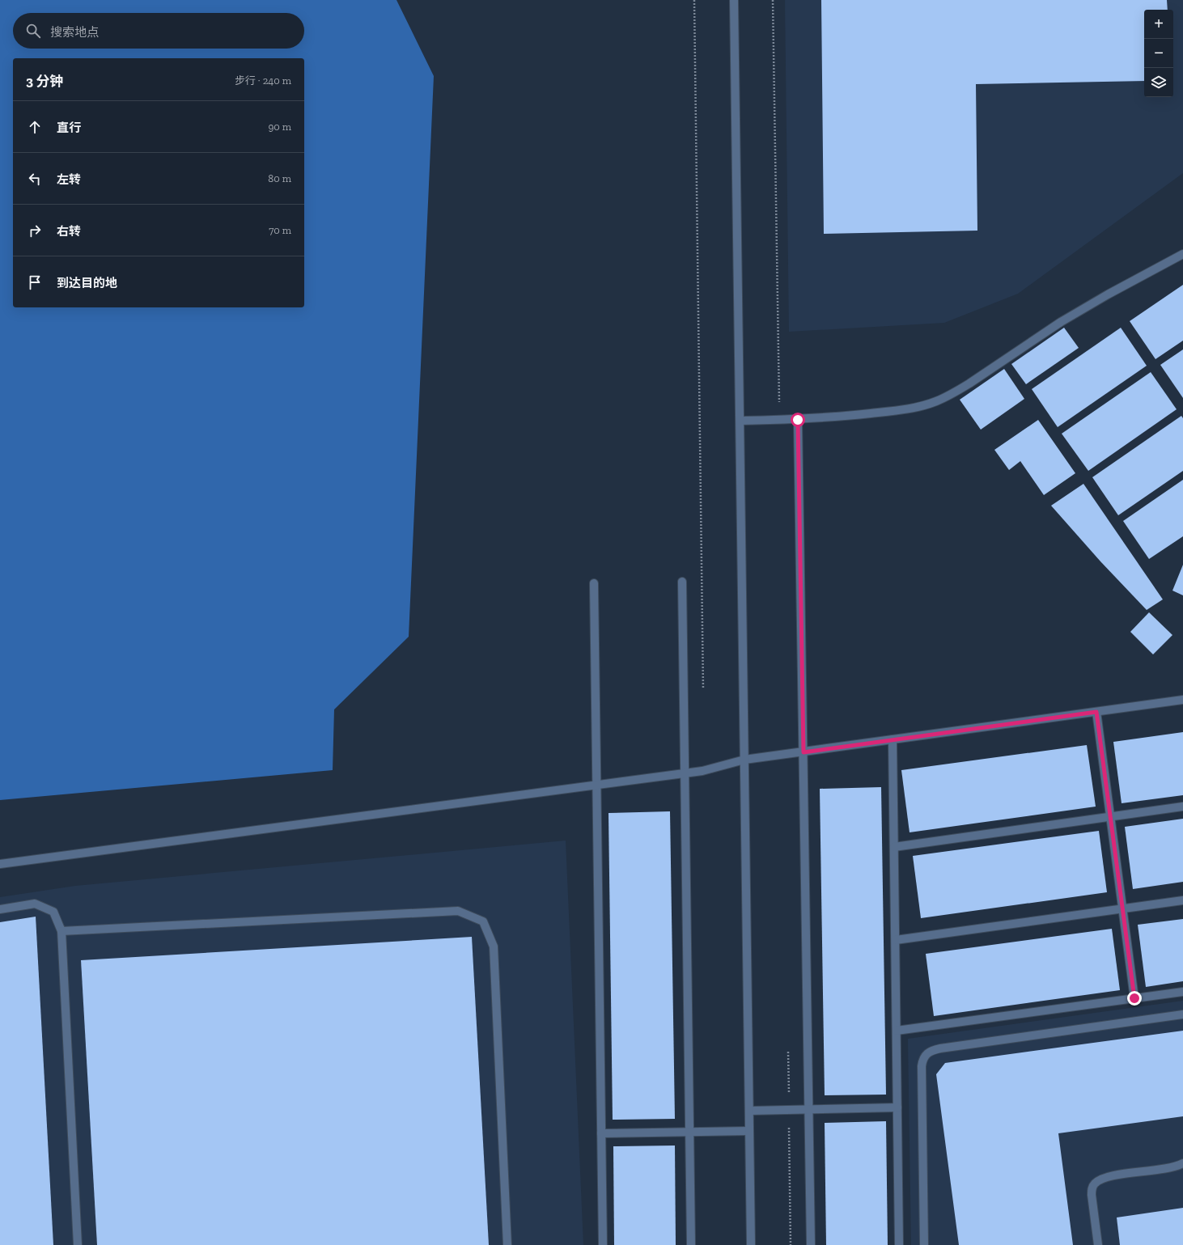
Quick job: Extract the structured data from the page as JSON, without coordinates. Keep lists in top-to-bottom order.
{
  "page": {
    "map_buttons": ["+", "−"],
    "search": "搜索地点",
    "heading": ["3 分钟", "步行 · 240 m"],
    "list": [
      ["直行", "90 m"],
      ["左转", "80 m"],
      ["右转", "70 m"],
      "到达目的地"
    ]
  }
}
